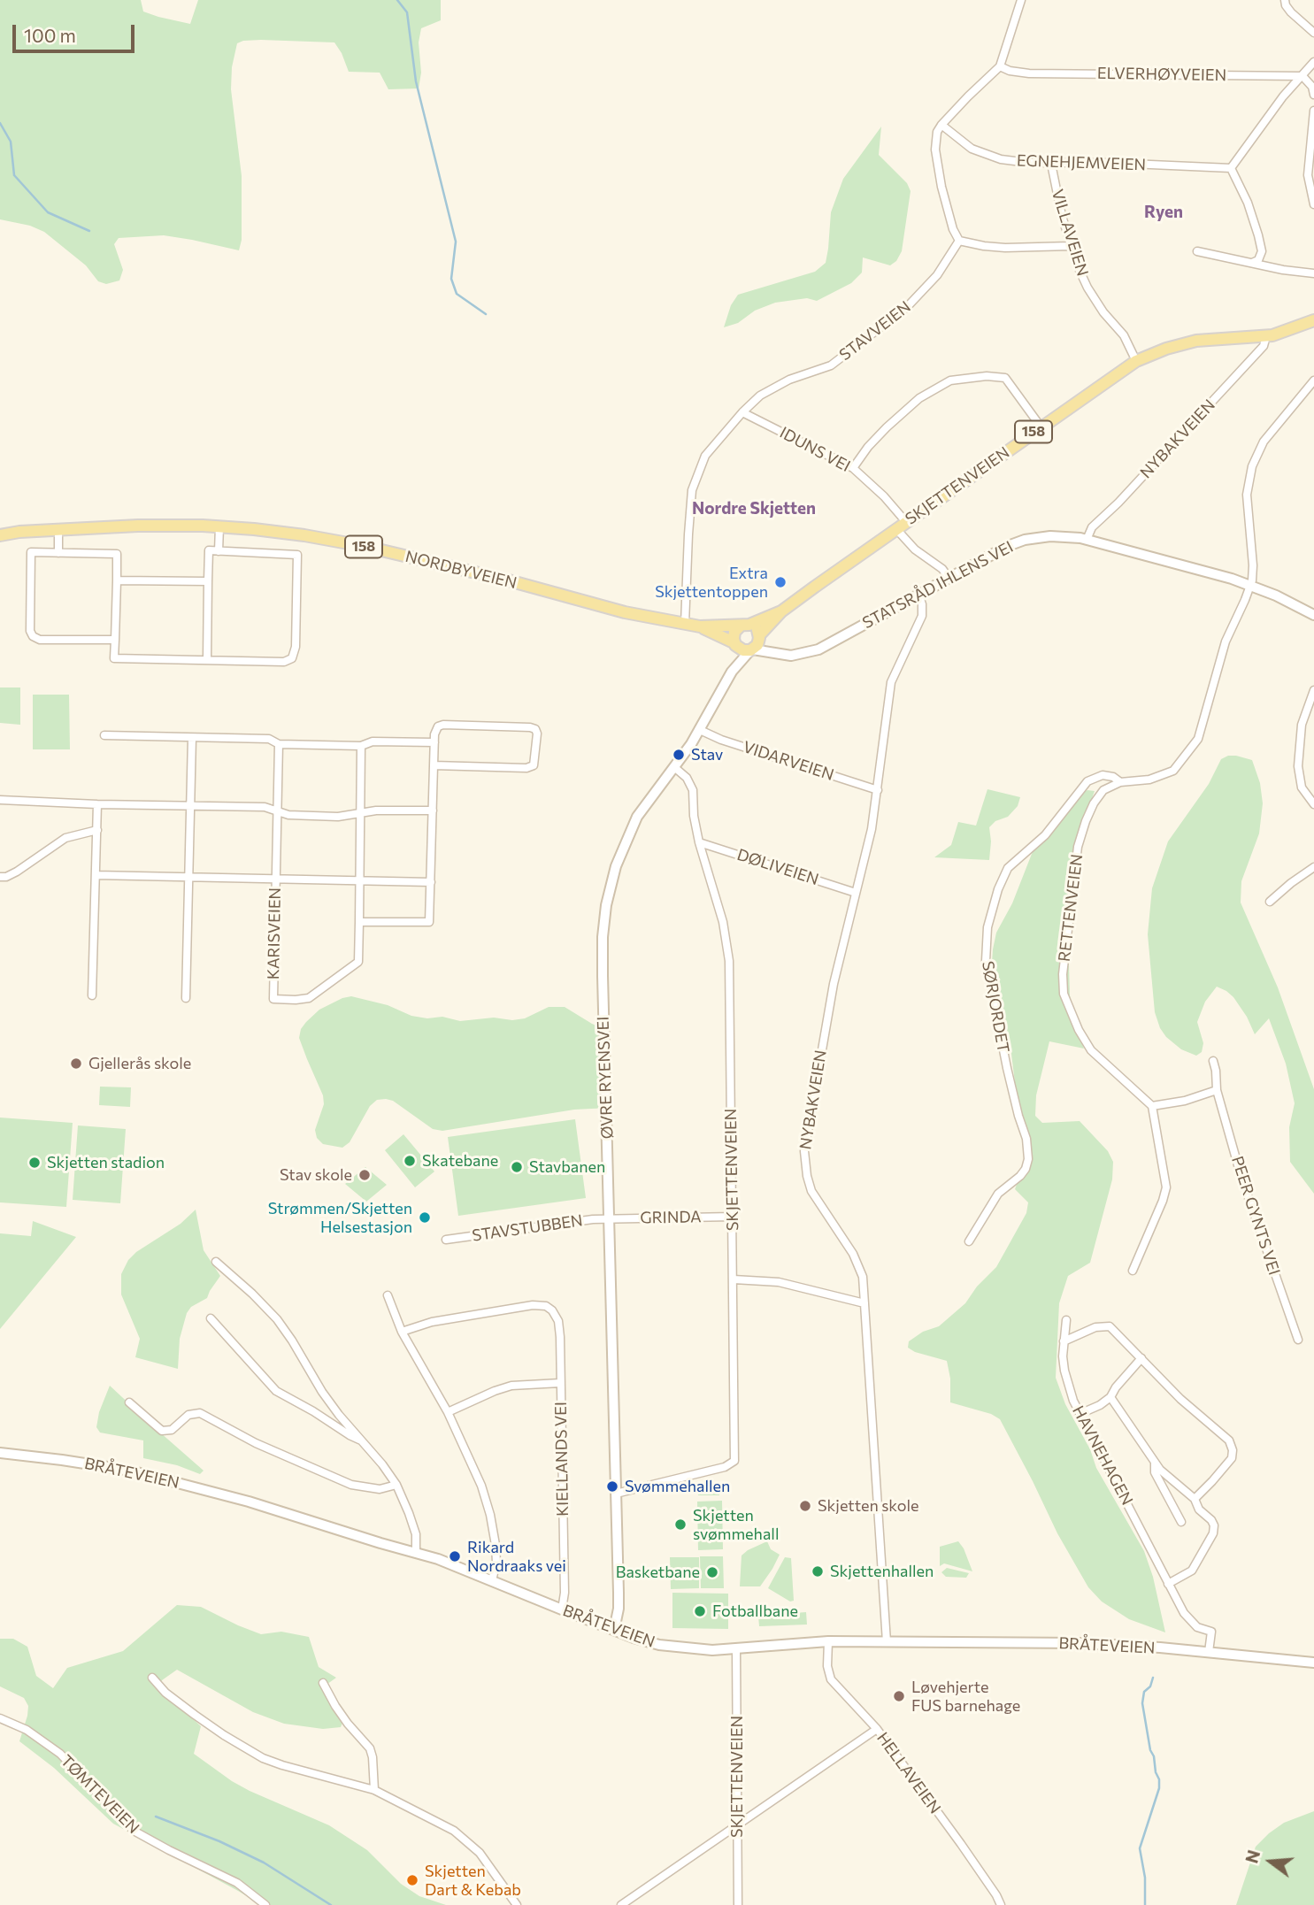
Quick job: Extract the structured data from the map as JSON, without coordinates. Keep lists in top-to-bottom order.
{
  "streets": {
    "main road": ["158", "SKJETTENVEIEN", "NORDBYVEIEN"],
    "street": [
      "ELVERHØYVEIEN",
      "EGNEHJEMVEIEN",
      "VILLAVEIEN",
      "STAVVEIEN",
      "NYBAKVEIEN",
      "IDUNS VEI",
      "STATSRÅD IHLENS VEI",
      "VIDARVEIEN",
      "DØLIVEIEN",
      "RETTENVEIEN",
      "KARISVEIEN",
      "SØRJORDET",
      "ØVRE RYENSVEI",
      "PEER GYNTS VEI",
      "GRINDA",
      "STAVSTUBBEN",
      "HAVNEHAGEN",
      "KIELLANDS VEI",
      "BRÅTEVEIEN",
      "HELLAVEIEN",
      "TØMTEVEIEN"
    ]
  },
  "crossings": [
    ["EGNEHJEMVEIEN", "VILLAVEIEN"],
    ["VILLAVEIEN", "SKJETTENVEIEN"],
    ["STAVVEIEN", "IDUNS VEI"],
    ["STAVVEIEN", "NORDBYVEIEN"],
    ["158", "SKJETTENVEIEN"],
    ["158", "NORDBYVEIEN"],
    ["158", "STATSRÅD IHLENS VEI"],
    ["158", "ØVRE RYENSVEI"],
    ["NYBAKVEIEN", "SKJETTENVEIEN"],
    ["NYBAKVEIEN", "STATSRÅD IHLENS VEI"],
    ["NYBAKVEIEN", "VIDARVEIEN"],
    ["NYBAKVEIEN", "DØLIVEIEN"],
    ["NYBAKVEIEN", "BRÅTEVEIEN"],
    ["IDUNS VEI", "SKJETTENVEIEN"],
    ["IDUNS VEI", "STATSRÅD IHLENS VEI"],
    ["SKJETTENVEIEN", "NORDBYVEIEN"],
    ["SKJETTENVEIEN", "STATSRÅD IHLENS VEI"],
    ["SKJETTENVEIEN", "DØLIVEIEN"],
    ["SKJETTENVEIEN", "ØVRE RYENSVEI"],
    ["SKJETTENVEIEN", "GRINDA"],
    ["SKJETTENVEIEN", "BRÅTEVEIEN"],
    ["NORDBYVEIEN", "STATSRÅD IHLENS VEI"],
    ["NORDBYVEIEN", "ØVRE RYENSVEI"],
    ["STATSRÅD IHLENS VEI", "ØVRE RYENSVEI"],
    ["VIDARVEIEN", "ØVRE RYENSVEI"],
    ["RETTENVEIEN", "SØRJORDET"],
    ["ØVRE RYENSVEI", "GRINDA"],
    ["ØVRE RYENSVEI", "STAVSTUBBEN"],
    ["ØVRE RYENSVEI", "BRÅTEVEIEN"],
    ["GRINDA", "STAVSTUBBEN"],
    ["HAVNEHAGEN", "BRÅTEVEIEN"],
    ["KIELLANDS VEI", "BRÅTEVEIEN"],
    ["BRÅTEVEIEN", "HELLAVEIEN"]
  ],
  "districts": ["Ryen", "Nordre Skjetten"],
  "places": [
    "Extra Skjettentoppen",
    "Stav",
    "Gjellerås skole",
    "Skatebane",
    "Skjetten stadion",
    "Stavbanen",
    "Stav skole",
    "Strømmen/Skjetten Helsestasjon",
    "Svømmehallen",
    "Skjetten skole",
    "Skjetten svømmehall",
    "Rikard Nordraaks vei",
    "Skjettenhallen",
    "Basketbane",
    "Fotballbane",
    "Løvehjerte FUS barnehage",
    "Skjetten Dart & Kebab"
  ],
  "scale_bar": "100 m",
  "north": "left"
}
